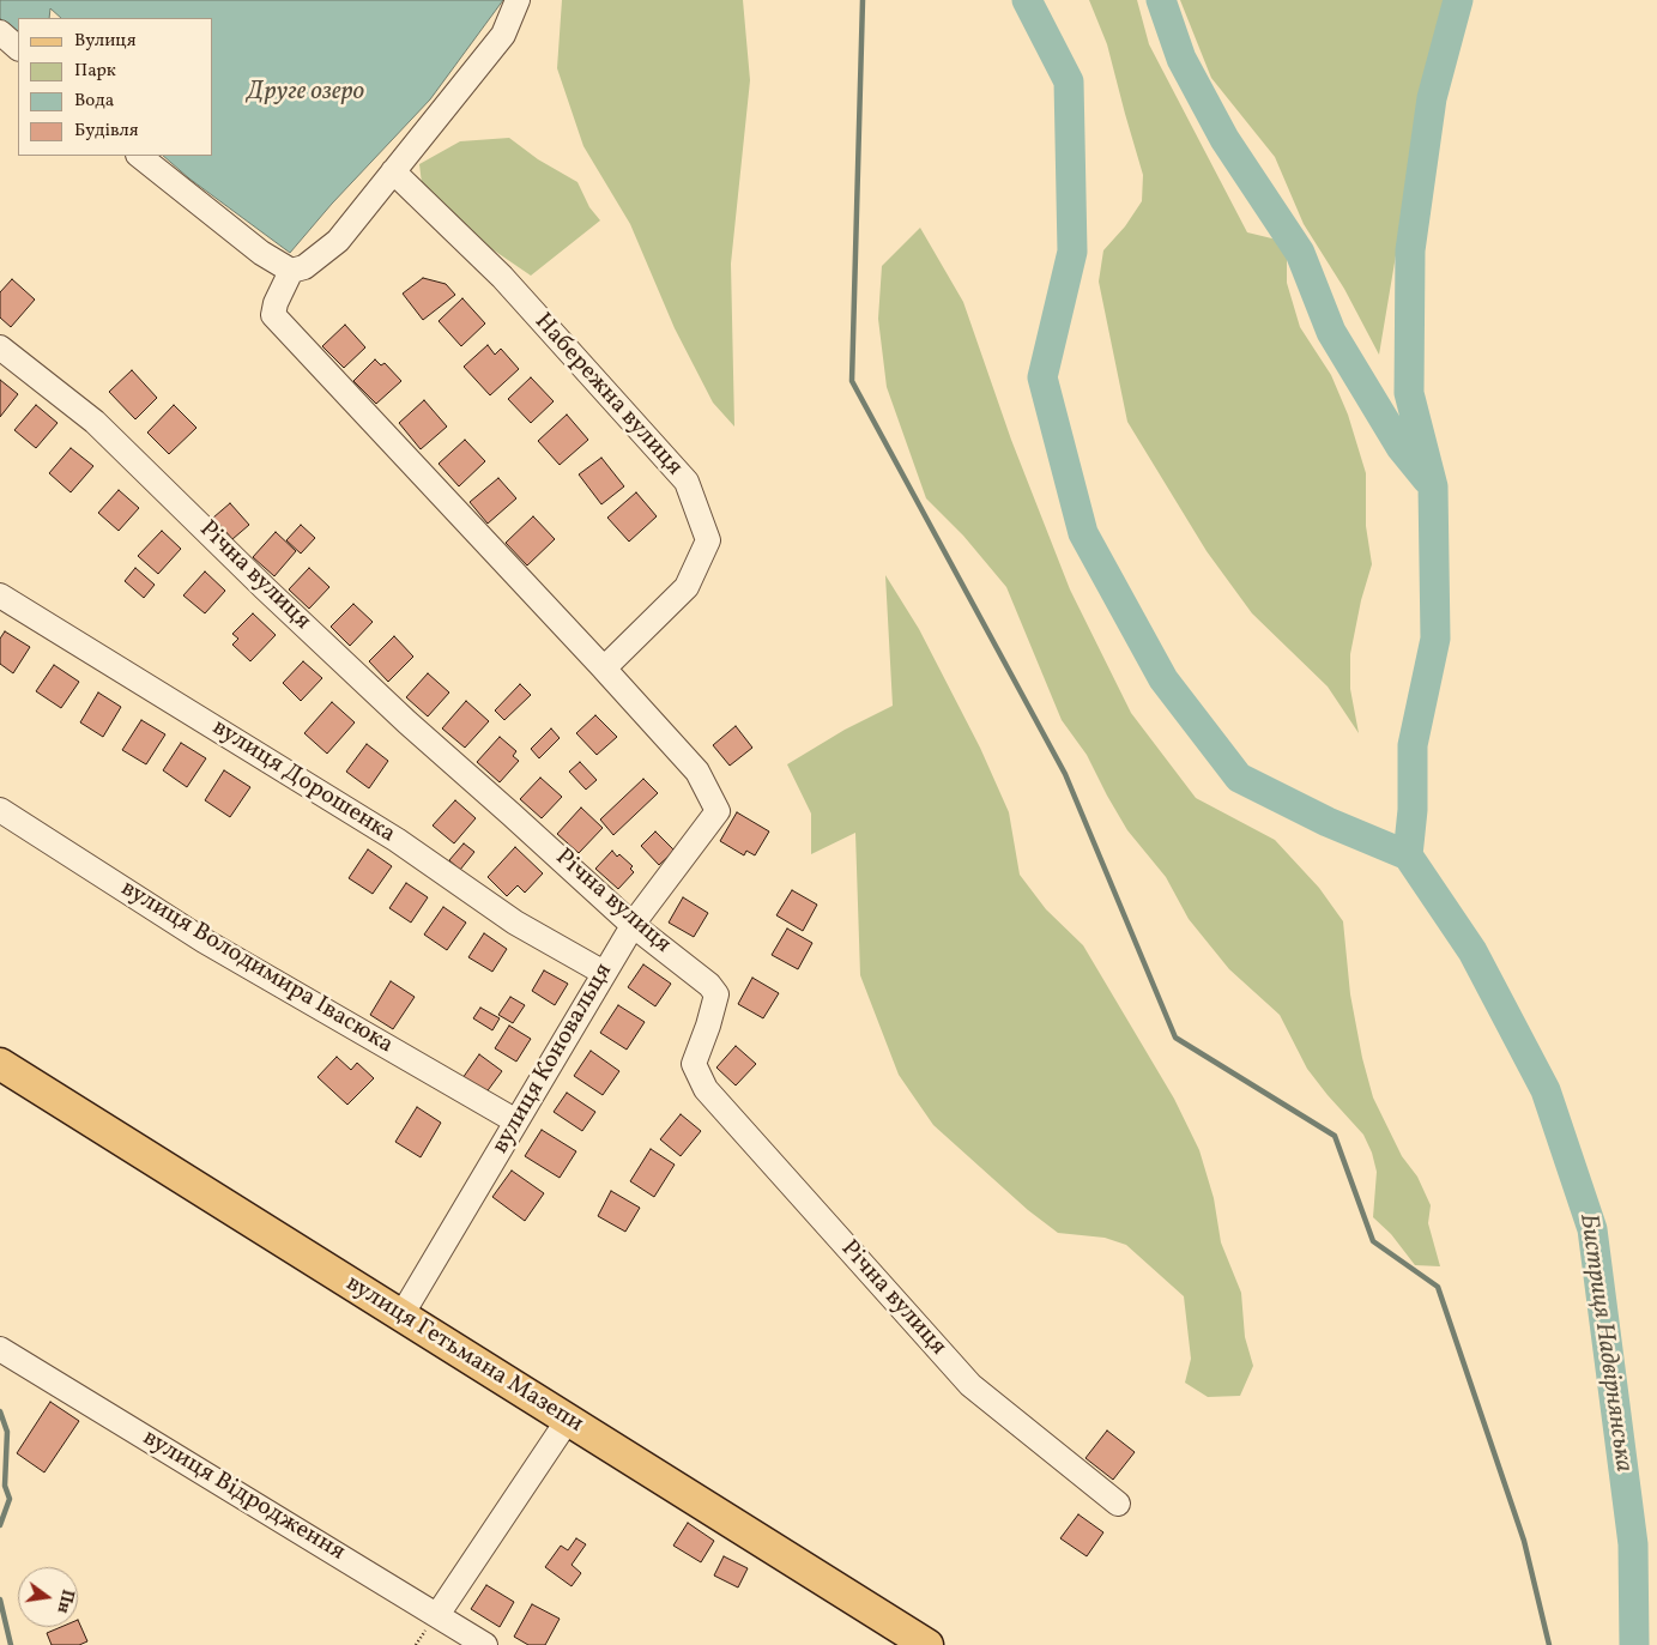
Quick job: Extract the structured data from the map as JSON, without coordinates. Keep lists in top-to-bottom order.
{
  "streets": {
    "main road": ["вулиця Гетьмана Мазепи"],
    "street": [
      "Набережна вулиця",
      "Річна вулиця",
      "вулиця Дорошенка",
      "вулиця Володимира Івасюка",
      "вулиця Коновальця",
      "вулиця Відродження"
    ]
  },
  "crossings": [
    ["Набережна вулиця", "вулиця Коновальця"],
    ["Річна вулиця", "вулиця Коновальця"],
    ["вулиця Дорошенка", "вулиця Коновальця"],
    ["вулиця Володимира Івасюка", "вулиця Коновальця"],
    ["вулиця Коновальця", "вулиця Гетьмана Мазепи"]
  ],
  "water": ["Друге озеро", "Бистриця Надвірнянська"],
  "legend": [
    "Вулиця",
    "Парк",
    "Вода",
    "Будівля"
  ],
  "north": "right"
}
